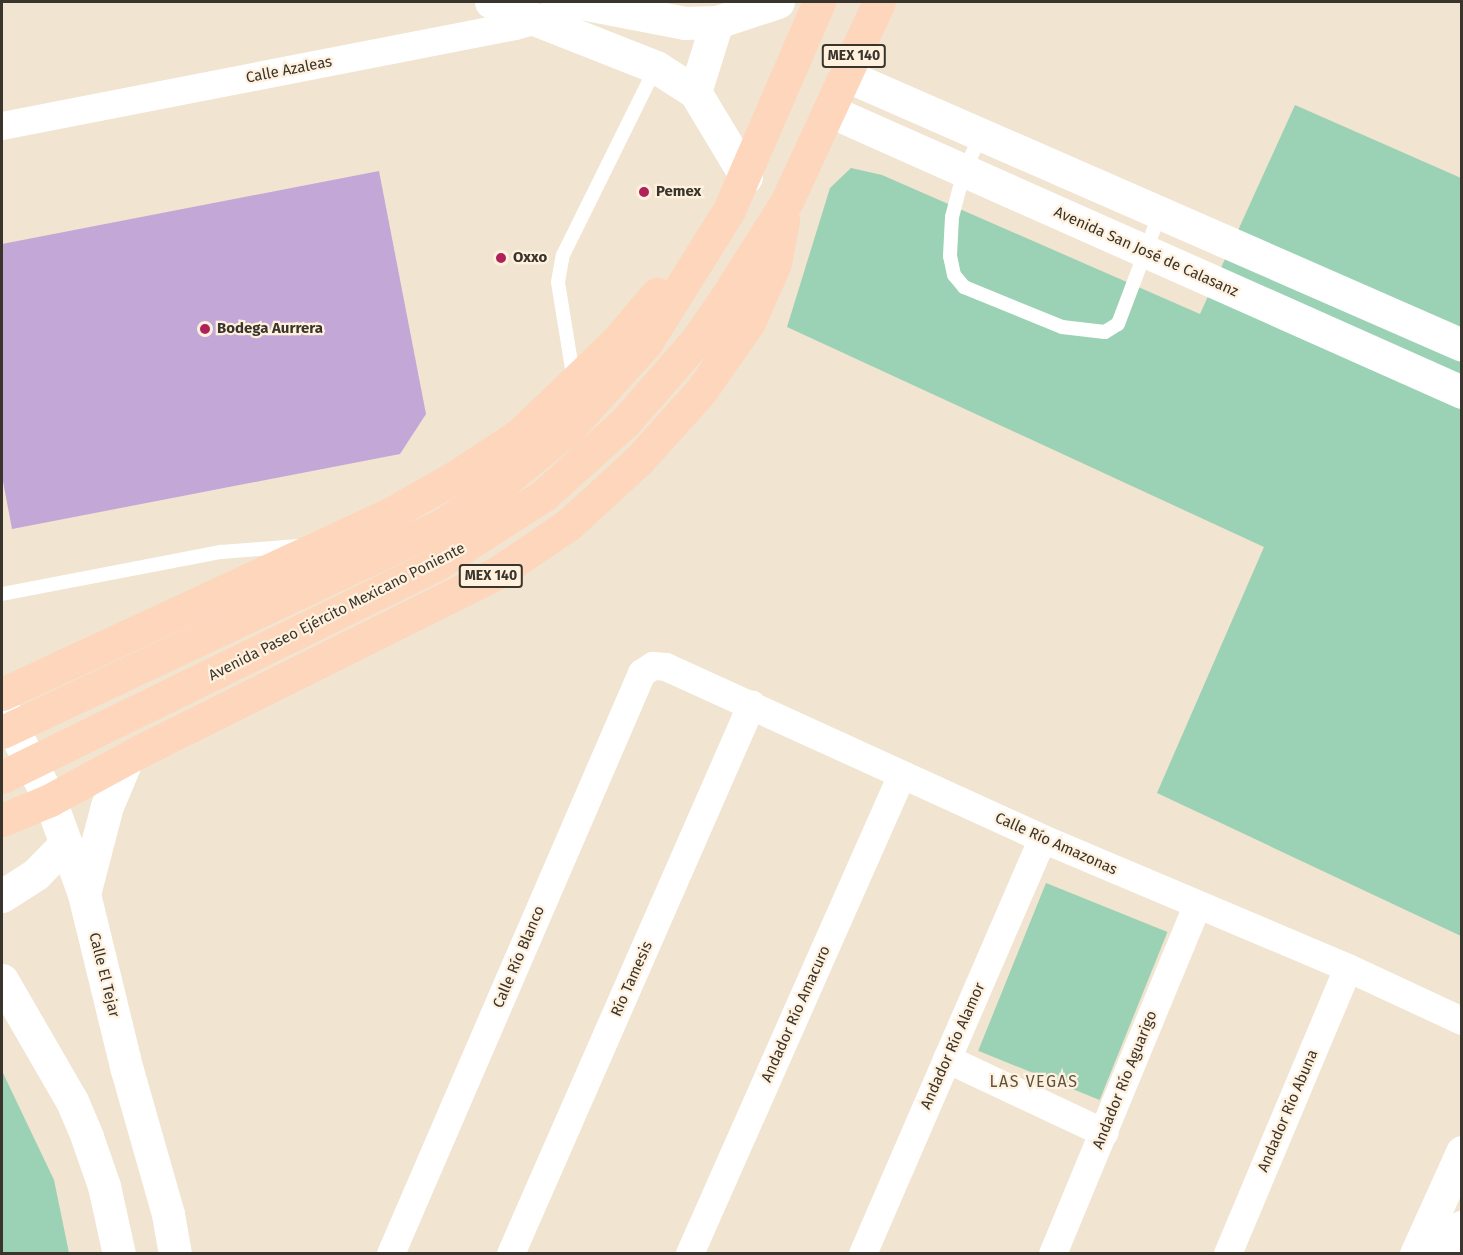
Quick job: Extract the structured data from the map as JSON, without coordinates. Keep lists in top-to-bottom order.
{
  "streets": {
    "main road": [
      "MEX 140",
      "Avenida San José de Calasanz",
      "Avenida Paseo Ejército Mexicano Poniente",
      "Calle El Tejar"
    ],
    "street": [
      "Calle Azaleas",
      "Calle Río Amazonas",
      "Calle Río Blanco",
      "Río Tamesis",
      "Andador Río Amacuro",
      "Andador Río Alamor",
      "Andador Río Aguarigo",
      "Andador Río Abuna"
    ]
  },
  "crossings": [
    ["MEX 140", "Avenida Paseo Ejército Mexicano Poniente"],
    ["MEX 140", "Calle El Tejar"],
    ["Avenida San José de Calasanz", "Avenida Paseo Ejército Mexicano Poniente"],
    ["Calle Río Amazonas", "Calle Río Blanco"],
    ["Calle Río Amazonas", "Río Tamesis"],
    ["Calle Río Amazonas", "Andador Río Amacuro"],
    ["Calle Río Amazonas", "Andador Río Alamor"],
    ["Calle Río Amazonas", "Andador Río Aguarigo"],
    ["Calle Río Amazonas", "Andador Río Abuna"]
  ],
  "districts": ["LAS VEGAS"],
  "places": ["Pemex", "Oxxo", "Bodega Aurrera"]
}
